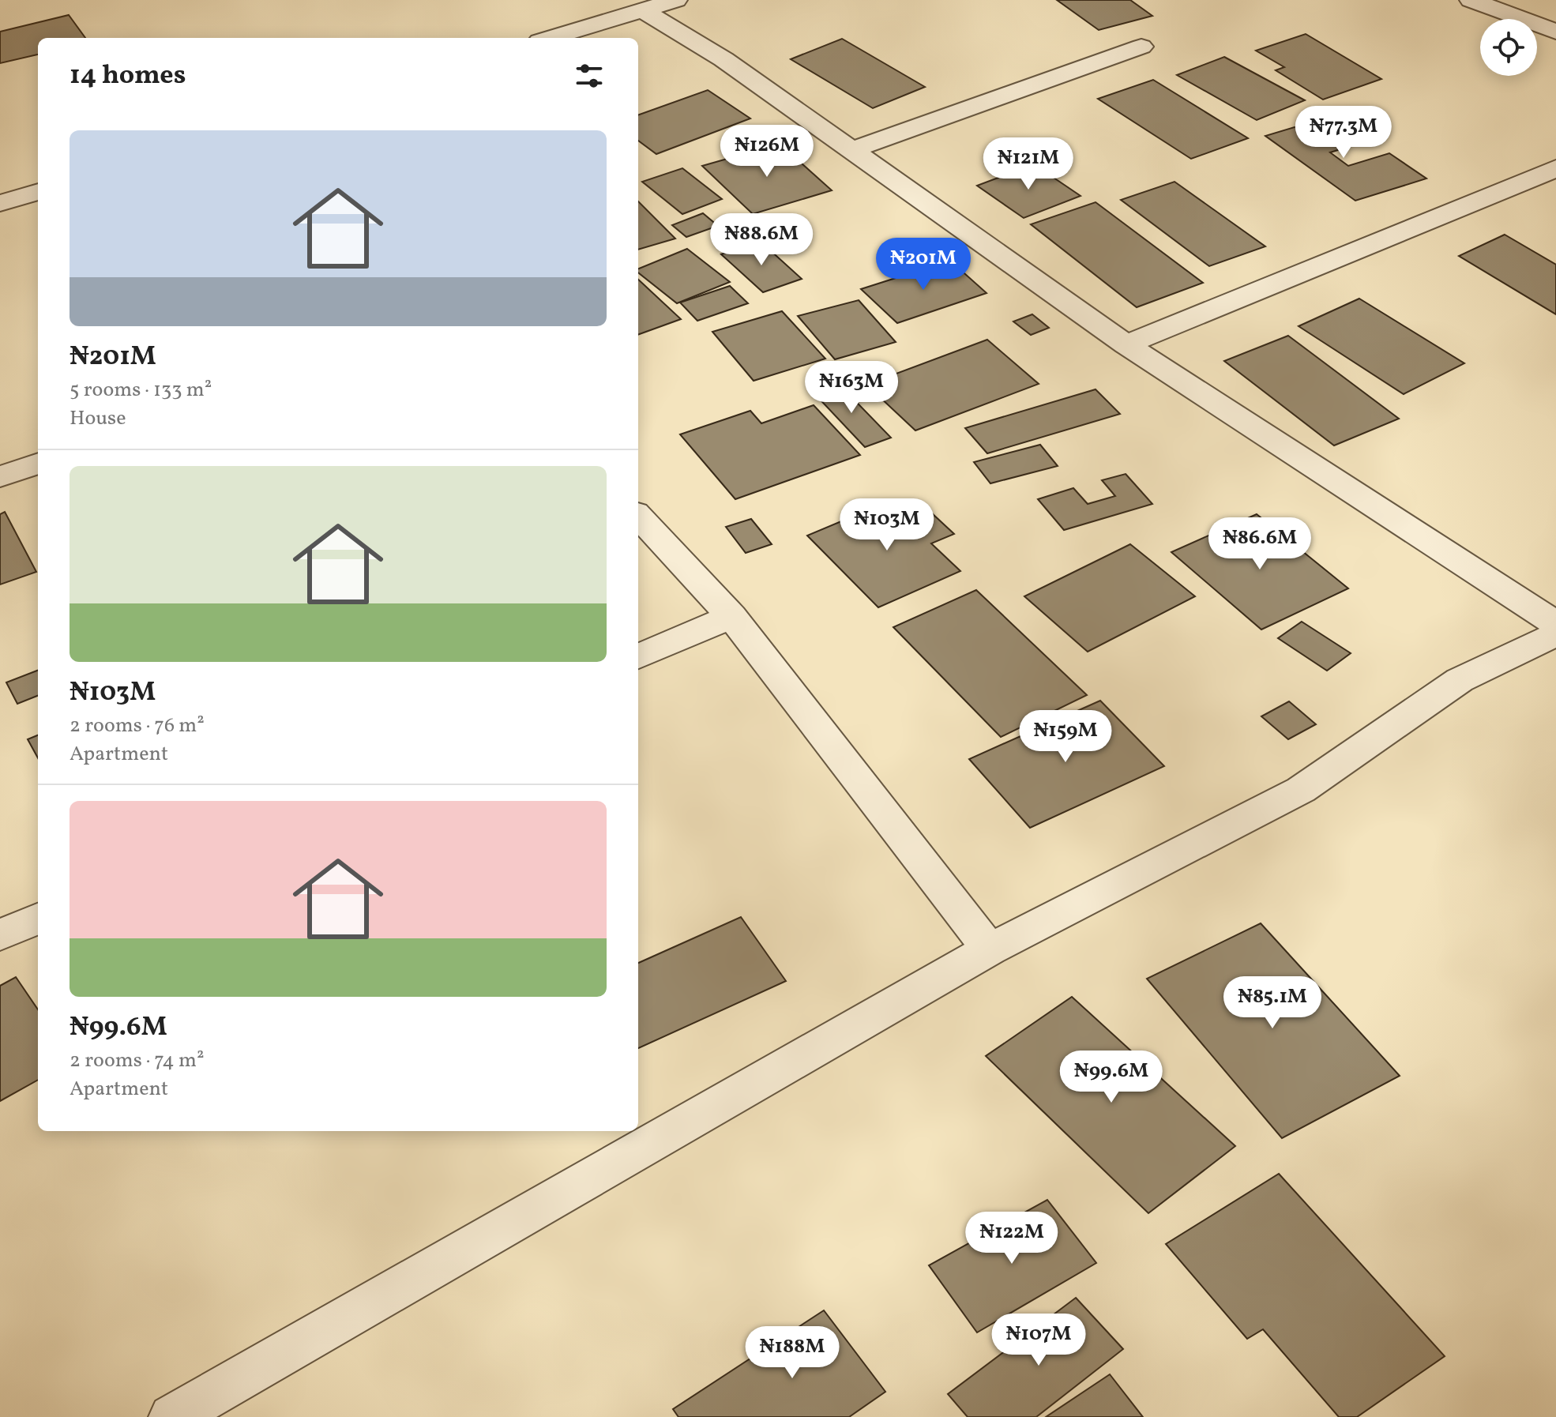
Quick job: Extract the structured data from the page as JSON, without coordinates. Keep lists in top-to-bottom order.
{
  "page": {
    "heading": "14 homes",
    "price": [
      "₦77.3M",
      "₦126M",
      "₦121M",
      "₦88.6M",
      "₦201M",
      "₦163M",
      "₦103M",
      "₦86.6M",
      "₦159M",
      "₦85.1M",
      "₦99.6M",
      "₦122M",
      "₦107M",
      "₦188M"
    ],
    "list": [
      {
        "name": "₦201M",
        "note": "5 rooms · 133 m² · House"
      },
      {
        "name": "₦103M",
        "note": "2 rooms · 76 m² · Apartment"
      },
      {
        "name": "₦99.6M",
        "note": "2 rooms · 74 m² · Apartment"
      }
    ]
  }
}
